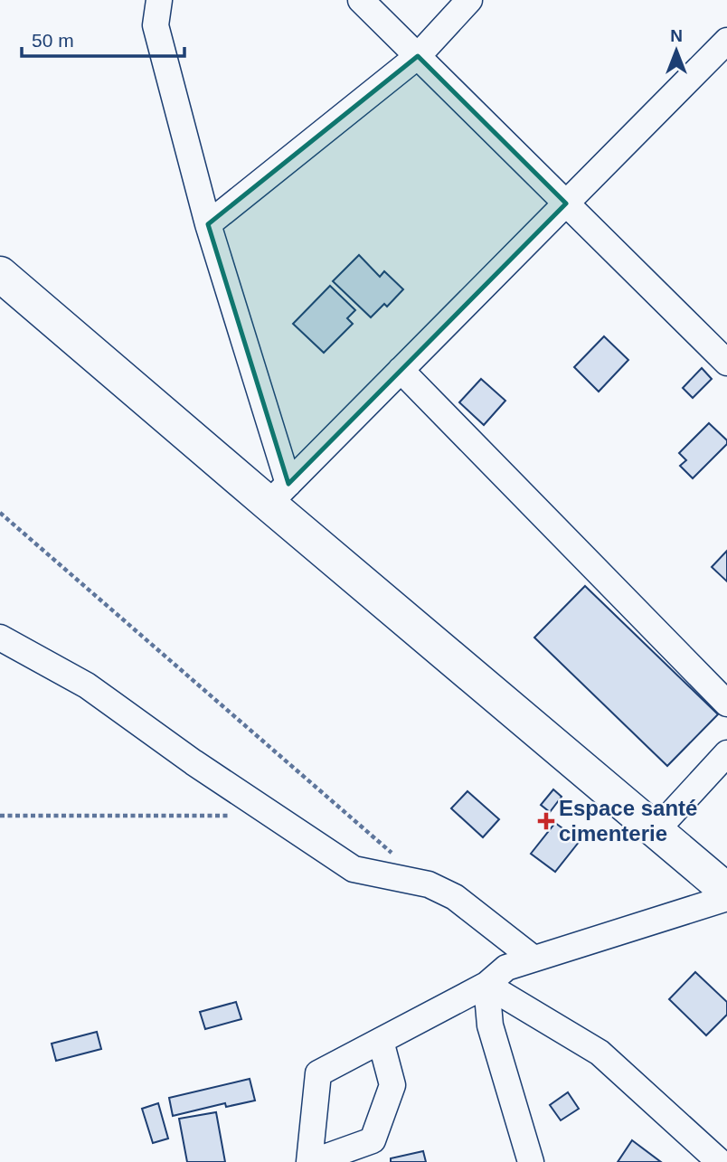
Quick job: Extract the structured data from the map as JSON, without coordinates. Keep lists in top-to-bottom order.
{
  "places": {
    "health": ["Espace santé cimenterie"]
  },
  "scale_bar": "50 m",
  "north": "top"
}
